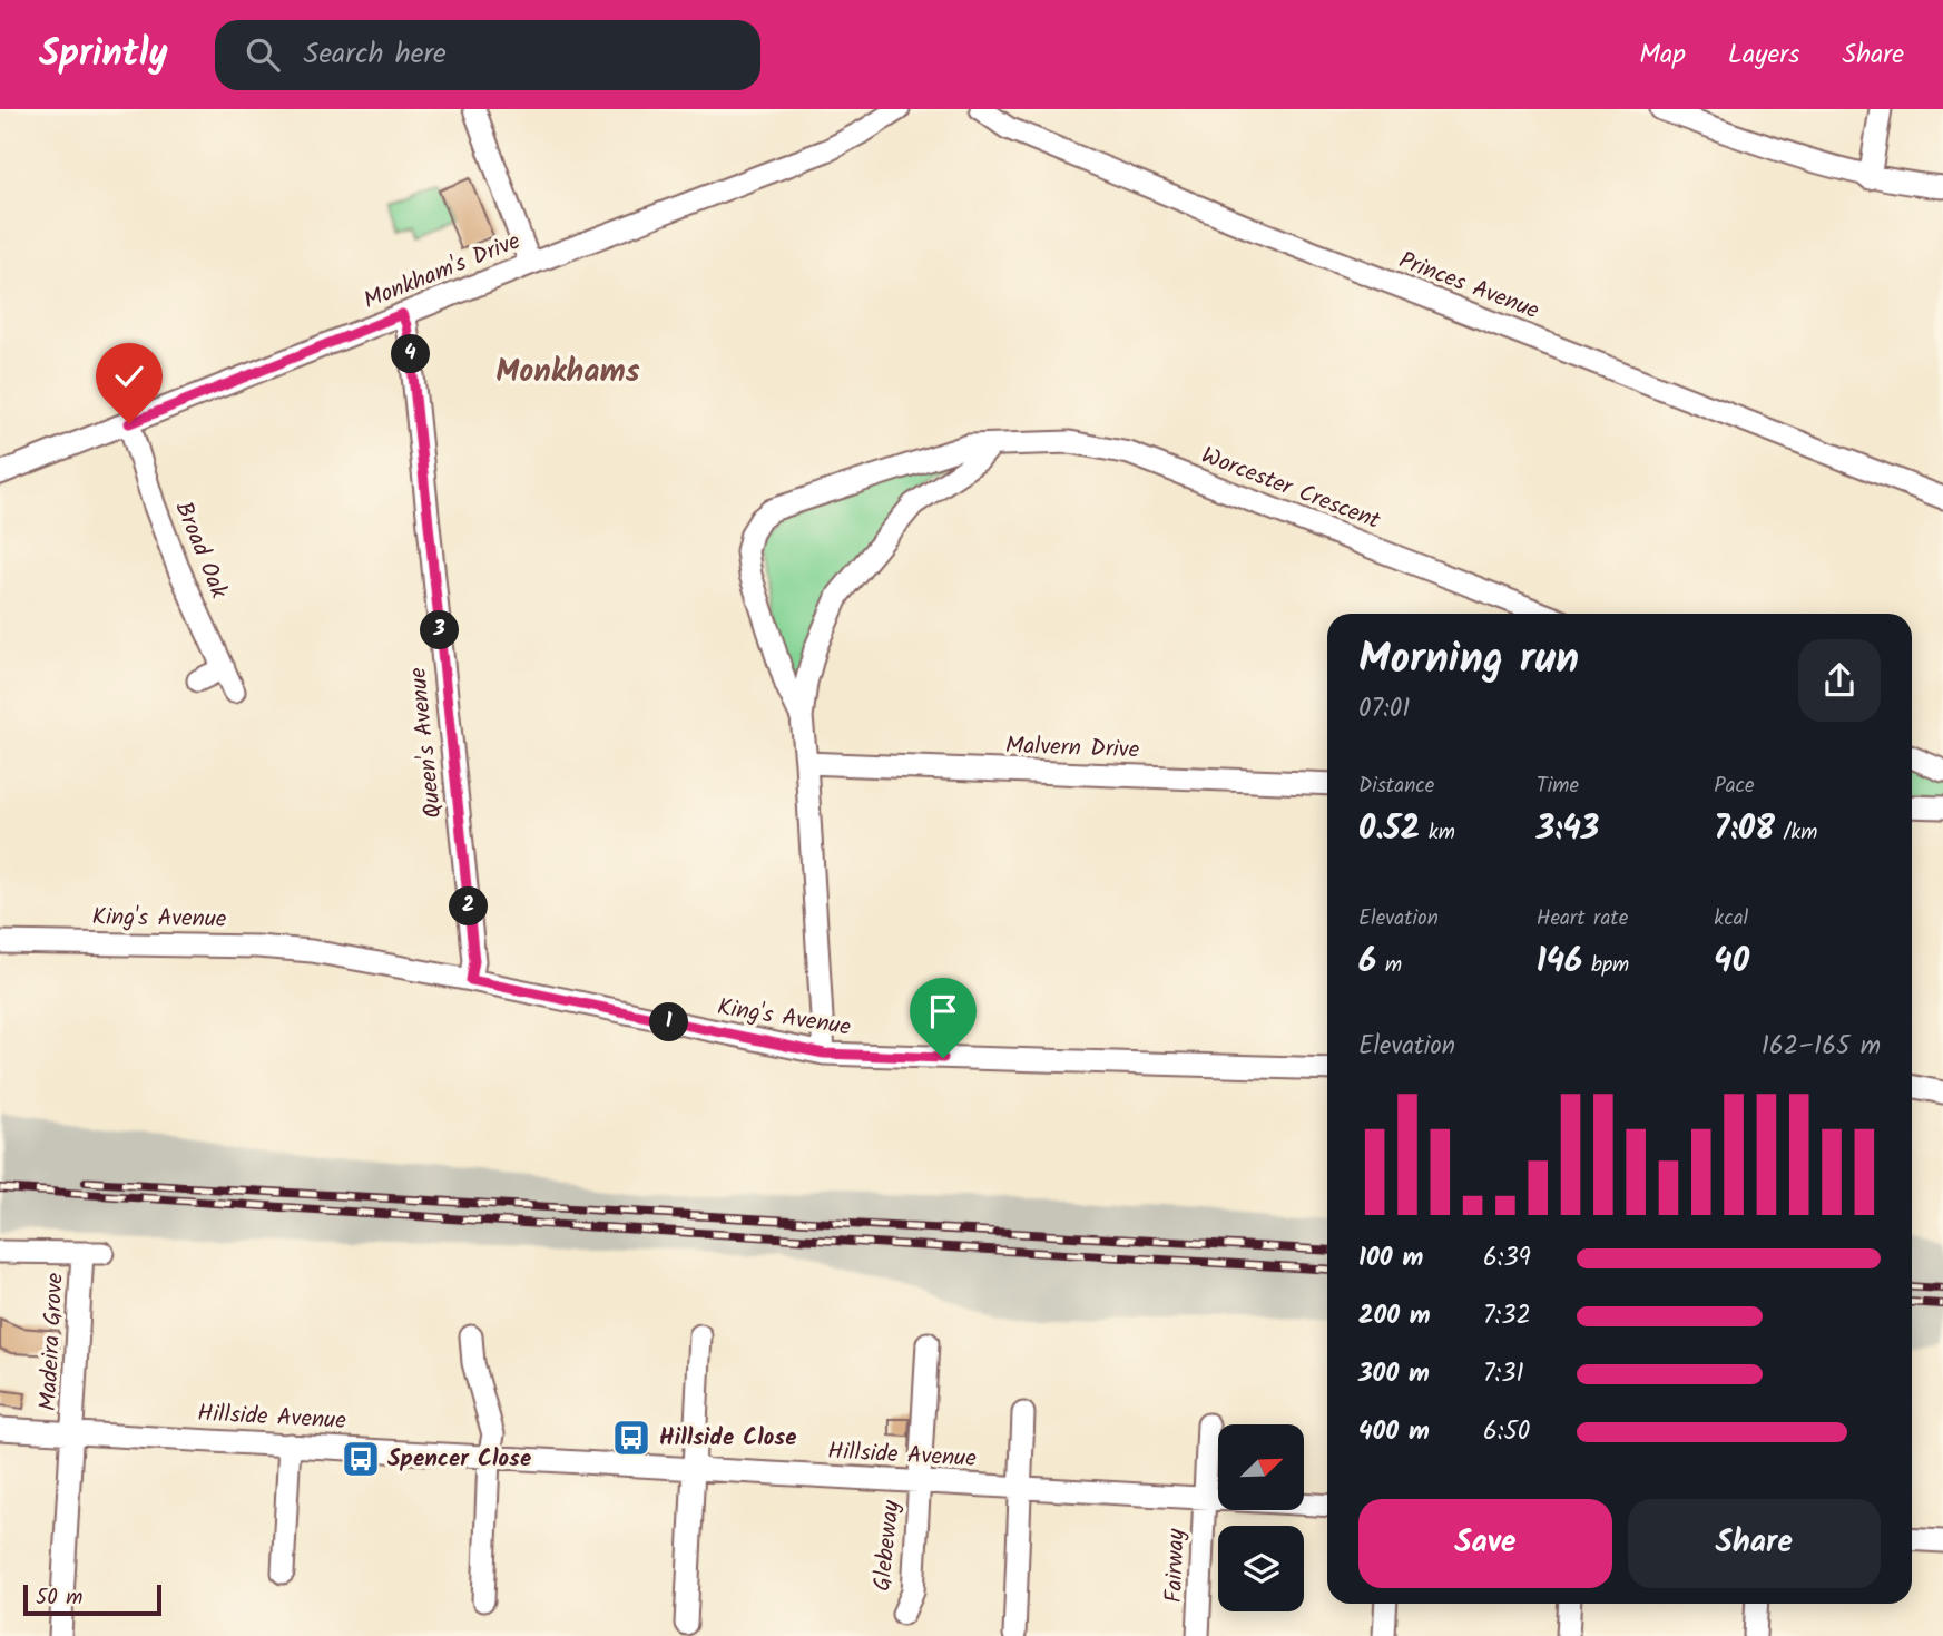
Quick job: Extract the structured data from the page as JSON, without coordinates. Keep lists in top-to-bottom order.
{
  "streets": {
    "street": [
      "Monkham's Drive",
      "Princes Avenue",
      "Worcester Crescent",
      "Broad Oak",
      "Queen's Avenue",
      "Malvern Drive",
      "King's Avenue",
      "Madeira Grove",
      "Hillside Avenue",
      "Glebeway",
      "Fairway"
    ]
  },
  "crossings": [
    ["Monkham's Drive", "Broad Oak"],
    ["Monkham's Drive", "Queen's Avenue"],
    ["Worcester Crescent", "Malvern Drive"],
    ["Worcester Crescent", "King's Avenue"],
    ["Queen's Avenue", "King's Avenue"],
    ["Madeira Grove", "Hillside Avenue"],
    ["Hillside Avenue", "Glebeway"],
    ["Hillside Avenue", "Fairway"]
  ],
  "districts": ["Monkhams"],
  "places": {
    "bus stop": ["Hillside Close", "Spencer Close"]
  },
  "scale_bar": "50 m",
  "north": "top right",
  "page": {
    "header": "Sprintly",
    "search": "Search here",
    "nav": ["Map", "Layers", "Share"],
    "pins": [
      "4",
      "3",
      "2",
      "1"
    ],
    "heading": ["Morning run", "07:01"],
    "stats": [
      ["Distance", "0.52 km"],
      ["Time", "3:43"],
      ["Pace", "7:08 /km"],
      ["Elevation", "6 m"],
      ["Heart rate", "146 bpm"],
      ["kcal", "40"]
    ],
    "chart": ["Elevation", "162–165 m"],
    "list": [
      {
        "name": "100 m",
        "note": "6:39"
      },
      {
        "name": "200 m",
        "note": "7:32"
      },
      {
        "name": "300 m",
        "note": "7:31"
      },
      {
        "name": "400 m",
        "note": "6:50"
      }
    ],
    "buttons": ["Save", "Share"],
    "scale": "50 m"
  }
}
